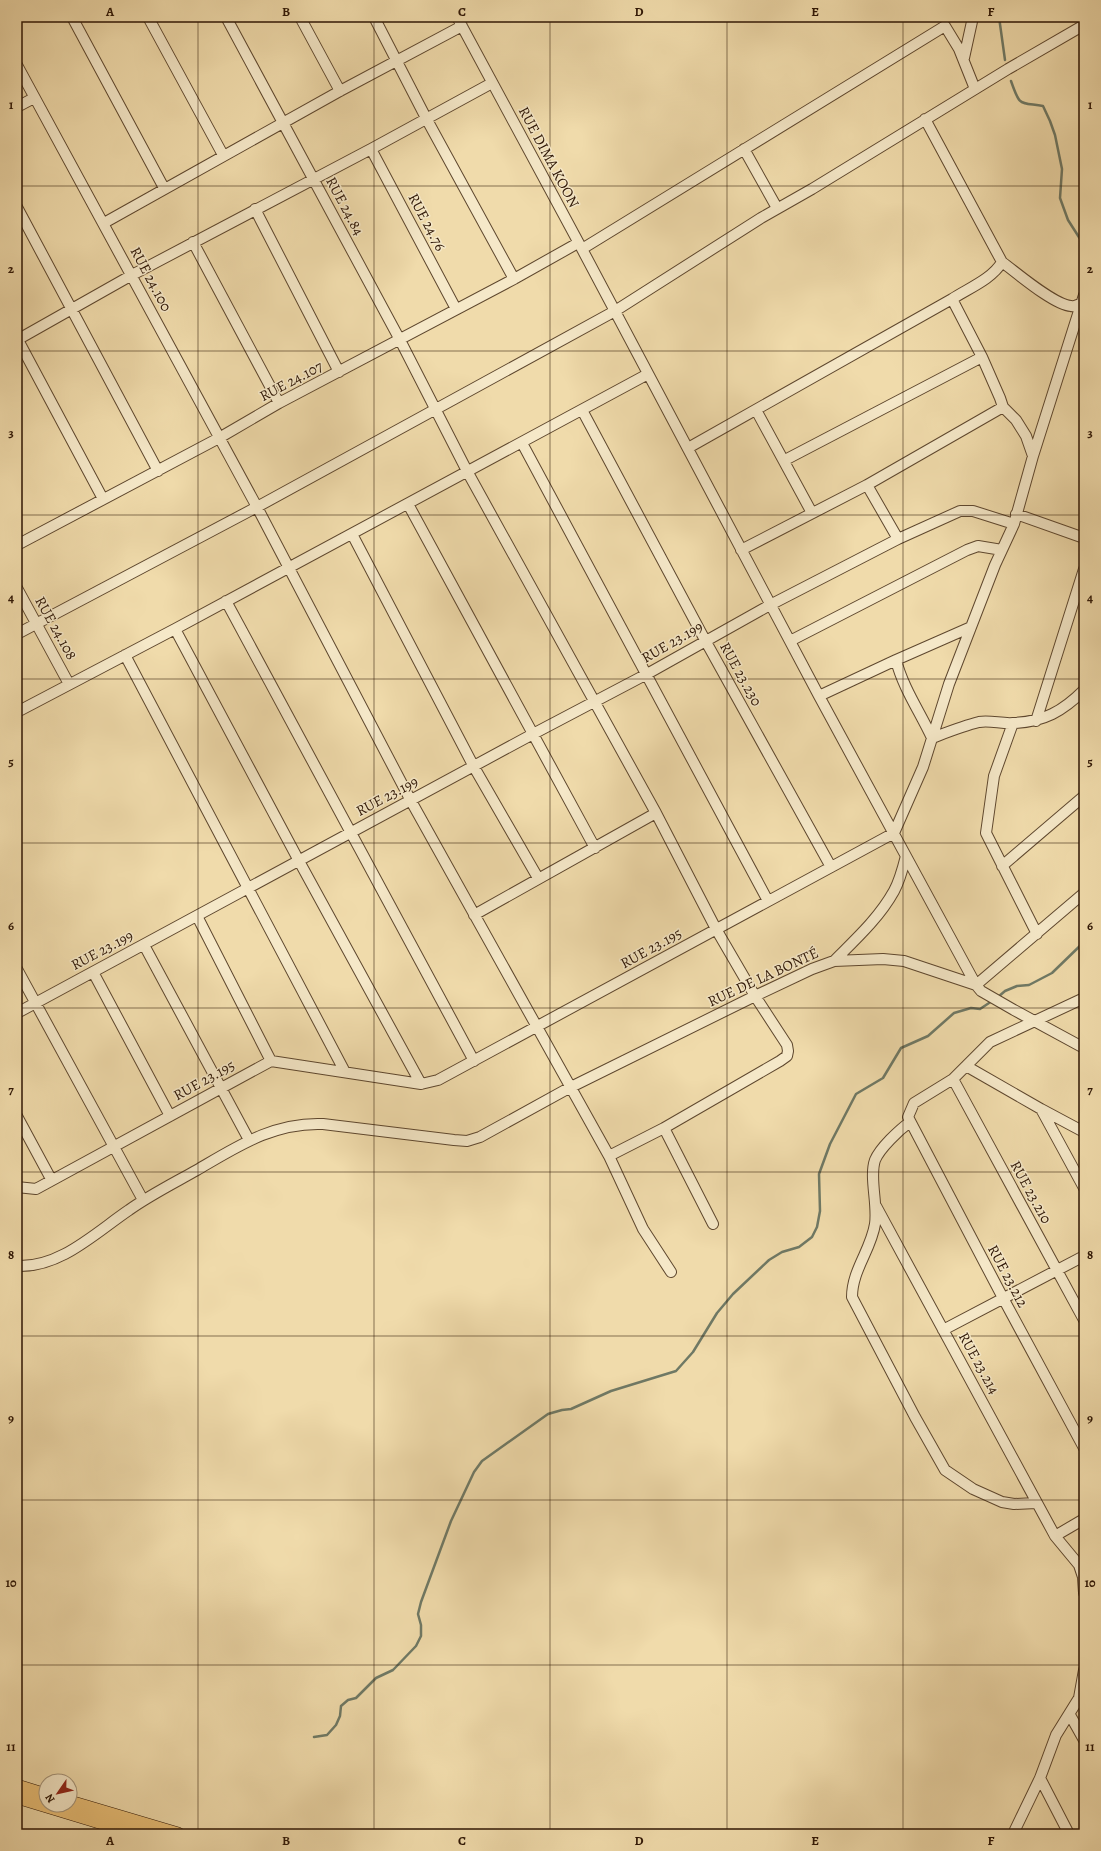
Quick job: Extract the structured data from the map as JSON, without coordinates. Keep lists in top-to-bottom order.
{
  "streets": {
    "street": [
      "RUE DIMA KOON",
      "RUE 24.84",
      "RUE 24.76",
      "RUE 24.100",
      "RUE 24.107",
      "RUE 24.108",
      "RUE 23.199",
      "RUE 23.230",
      "RUE 23.195",
      "RUE DE LA BONTÉ",
      "RUE 23.210",
      "RUE 23.212",
      "RUE 23.214"
    ]
  },
  "crossings": [
    ["RUE DIMA KOON", "RUE 24.107"],
    ["RUE DIMA KOON", "RUE 23.199"],
    ["RUE DIMA KOON", "RUE 23.195"],
    ["RUE DIMA KOON", "RUE DE LA BONTÉ"],
    ["RUE 24.84", "RUE 24.107"],
    ["RUE 24.84", "RUE 23.199"],
    ["RUE 24.84", "RUE 23.195"],
    ["RUE 24.84", "RUE DE LA BONTÉ"],
    ["RUE 24.76", "RUE 24.107"],
    ["RUE 24.100", "RUE 24.107"],
    ["RUE 24.100", "RUE 23.199"],
    ["RUE 24.100", "RUE 23.195"],
    ["RUE 24.100", "RUE DE LA BONTÉ"],
    ["RUE 23.199", "RUE 23.230"],
    ["RUE 23.230", "RUE 23.195"]
  ],
  "north": "bottom left",
  "grid": {
    "columns": [
      "A",
      "B",
      "C",
      "D",
      "E",
      "F"
    ],
    "rows": [
      "1",
      "2",
      "3",
      "4",
      "5",
      "6",
      "7",
      "8",
      "9",
      "10",
      "11"
    ]
  }
}
